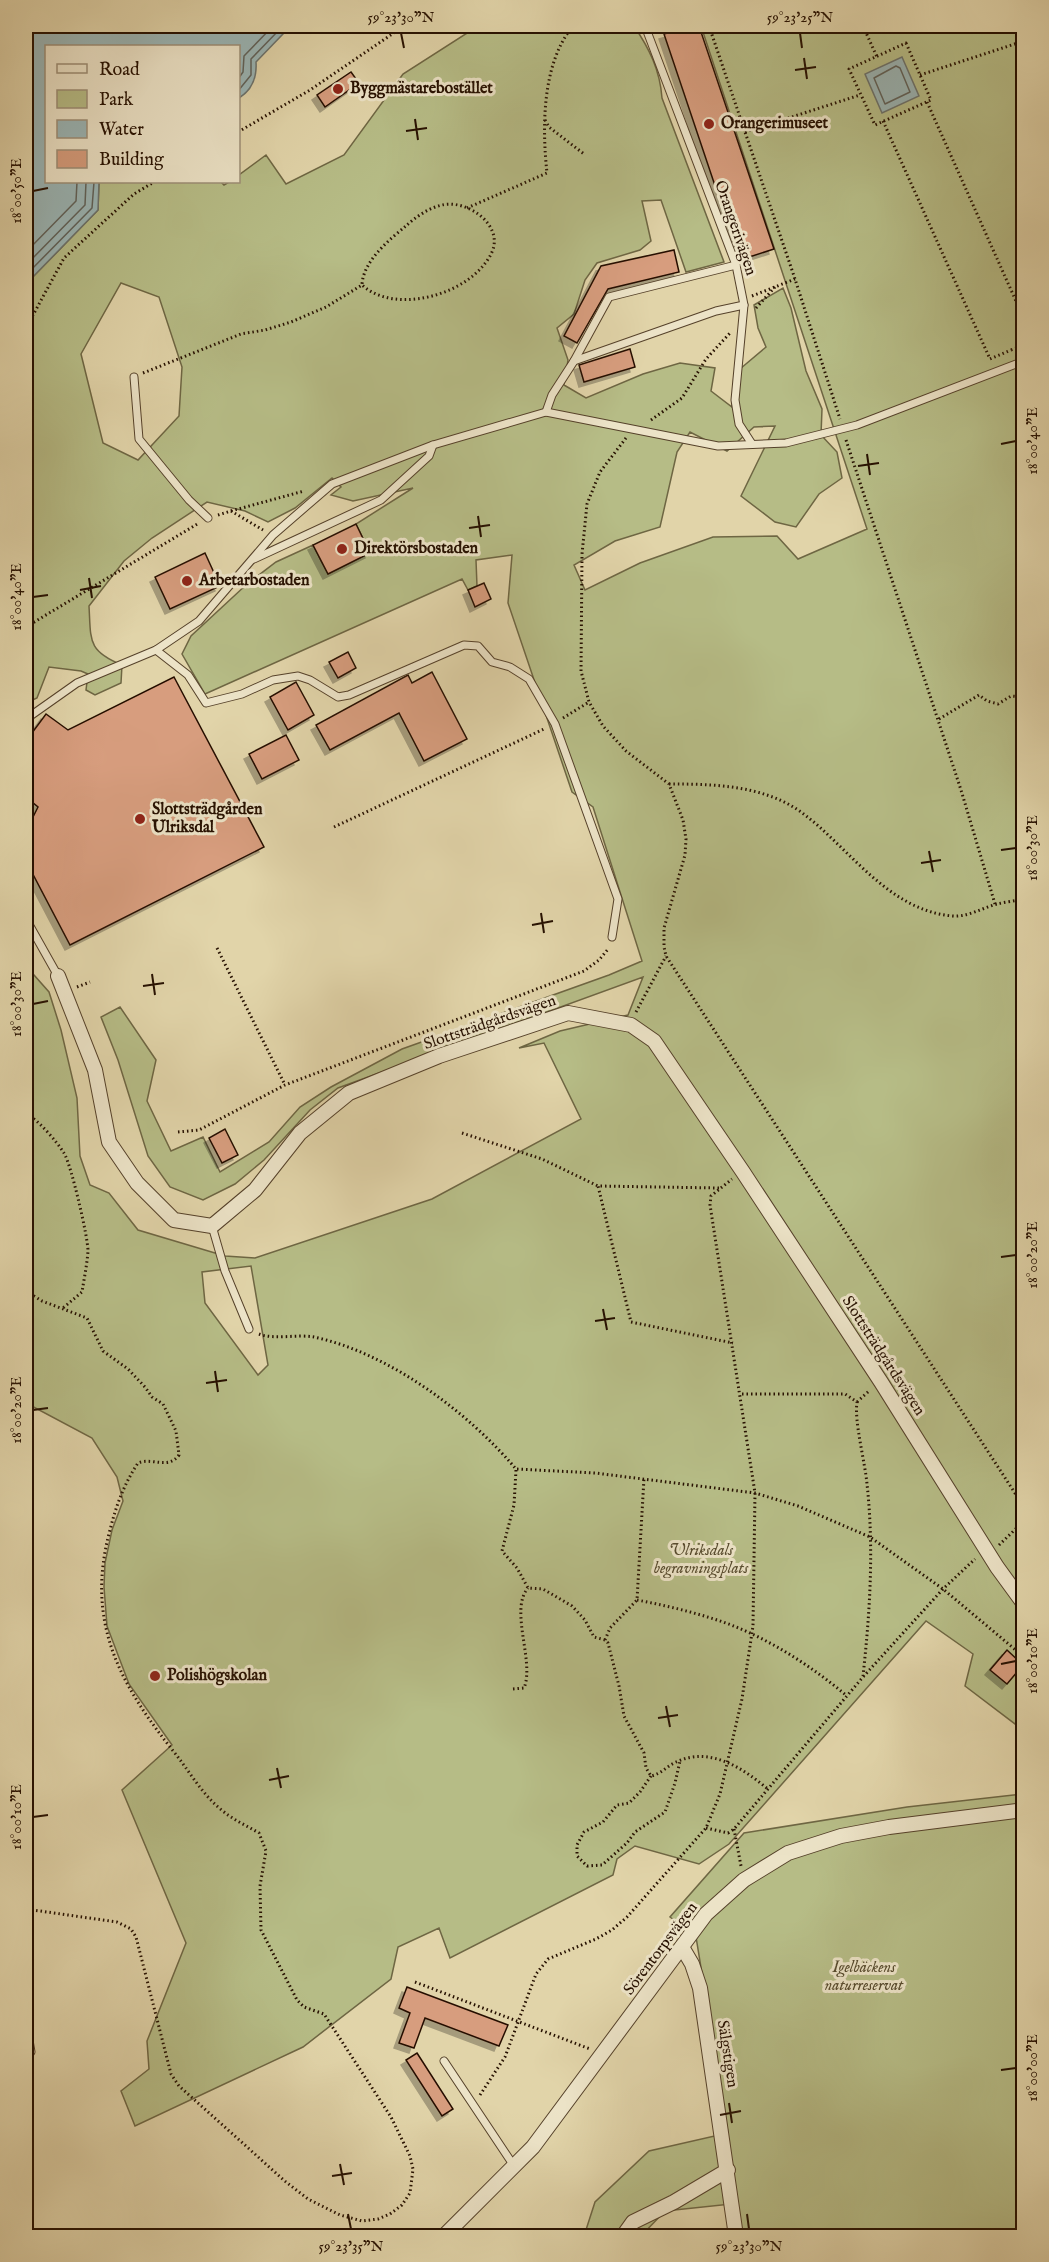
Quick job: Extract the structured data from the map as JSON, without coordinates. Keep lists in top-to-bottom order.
{
  "streets": {
    "street": ["Slottsträdgårdsvägen", "Sörentorpsvägen", "Sälgstigen"],
    "lane": ["Orangerivägen"]
  },
  "crossings": [
    ["Sörentorpsvägen", "Sälgstigen"]
  ],
  "parks": ["Ulriksdals begravningsplats", "Igelbäckens naturreservat"],
  "places": [
    "Byggmästarebostället",
    "Orangerimuseet",
    "Direktörsbostaden",
    "Arbetarbostaden",
    "Slottsträdgården Ulriksdal",
    "Polishögskolan"
  ],
  "legend": [
    "Road",
    "Park",
    "Water",
    "Building"
  ],
  "coordinates": [
    "59°23'30\"N",
    "59°23'25\"N",
    "18°00'50\"E",
    "18°00'40\"E",
    "18°00'30\"E",
    "18°00'20\"E",
    "18°00'10\"E",
    "18°00'00\"E",
    "59°23'35\"N"
  ]
}
